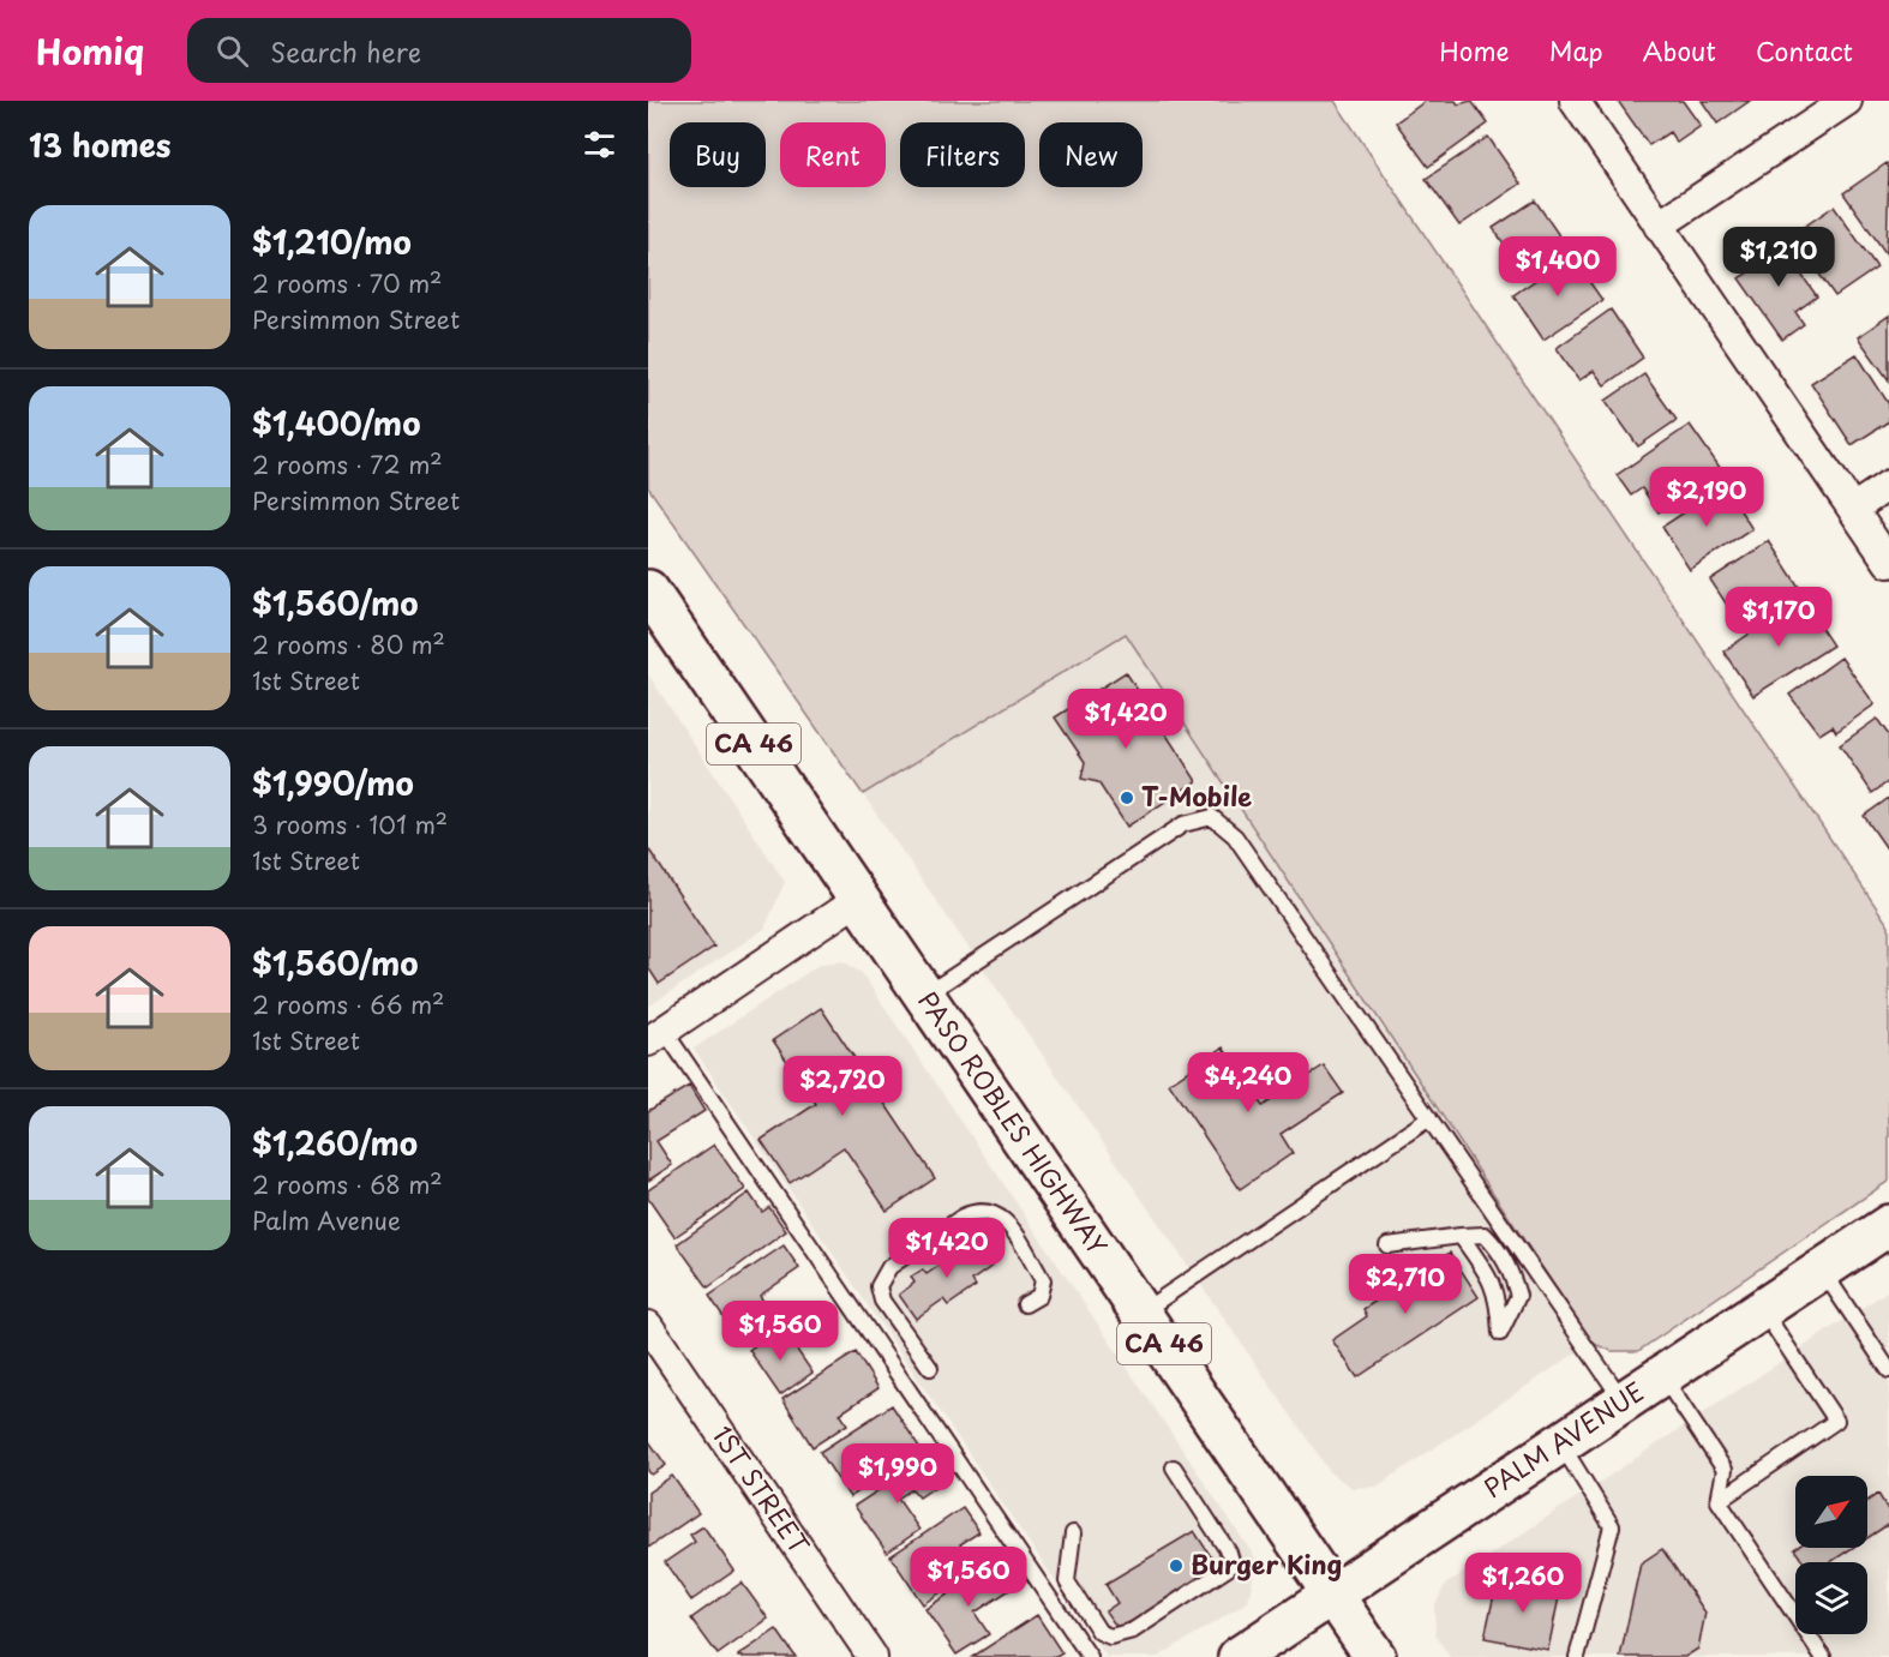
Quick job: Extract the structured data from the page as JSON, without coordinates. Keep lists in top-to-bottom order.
{
  "streets": {
    "main road": ["CA 46", "PASO ROBLES HIGHWAY", "PALM AVENUE"],
    "street": ["1ST STREET"]
  },
  "crossings": [
    ["PASO ROBLES HIGHWAY", "PALM AVENUE"]
  ],
  "places": ["T-Mobile", "Burger King"],
  "north": "top right",
  "page": {
    "header": "Homiq",
    "search": "Search here",
    "nav": [
      "Home",
      "Map",
      "About",
      "Contact"
    ],
    "heading": "13 homes",
    "chip": [
      "Buy",
      "Rent",
      "Filters",
      "New"
    ],
    "list": [
      {
        "name": "$1,210/mo",
        "note": "2 rooms · 70 m² · Persimmon Street"
      },
      {
        "name": "$1,400/mo",
        "note": "2 rooms · 72 m² · Persimmon Street"
      },
      {
        "name": "$1,560/mo",
        "note": "2 rooms · 80 m² · 1st Street"
      },
      {
        "name": "$1,990/mo",
        "note": "3 rooms · 101 m² · 1st Street"
      },
      {
        "name": "$1,560/mo",
        "note": "2 rooms · 66 m² · 1st Street"
      },
      {
        "name": "$1,260/mo",
        "note": "2 rooms · 68 m² · Palm Avenue"
      }
    ],
    "price": [
      "$1,210",
      "$1,400",
      "$2,190",
      "$1,170",
      "$1,420",
      "$4,240",
      "$2,720",
      "$1,420",
      "$2,710",
      "$1,560",
      "$1,990",
      "$1,560",
      "$1,260"
    ]
  }
}
